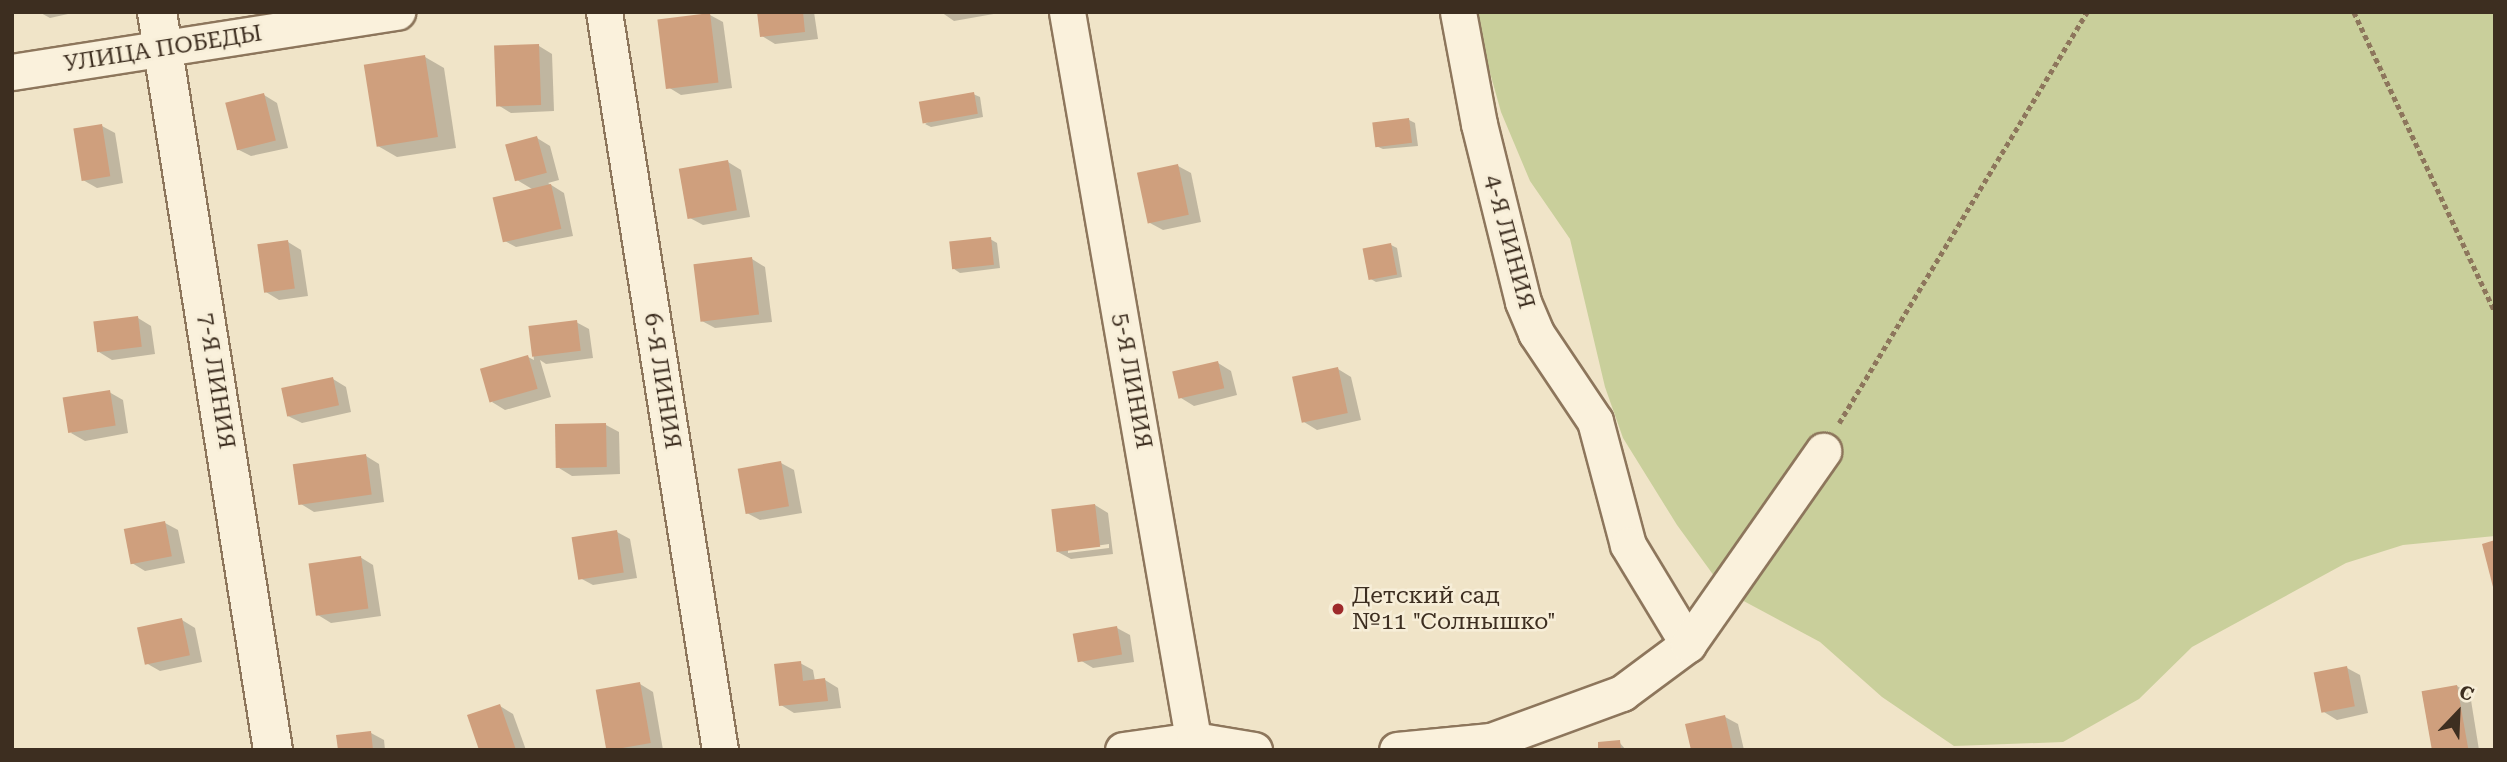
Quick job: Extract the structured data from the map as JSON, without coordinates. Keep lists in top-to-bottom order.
{
  "streets": {
    "main road": ["7-Я ЛИНИЯ"],
    "street": [
      "УЛИЦА ПОБЕДЫ",
      "4-Я ЛИНИЯ",
      "6-Я ЛИНИЯ",
      "5-Я ЛИНИЯ"
    ]
  },
  "crossings": [
    ["УЛИЦА ПОБЕДЫ", "7-Я ЛИНИЯ"]
  ],
  "places": ["Детский сад №11 \"Солнышко\""],
  "north": "top right"
}
